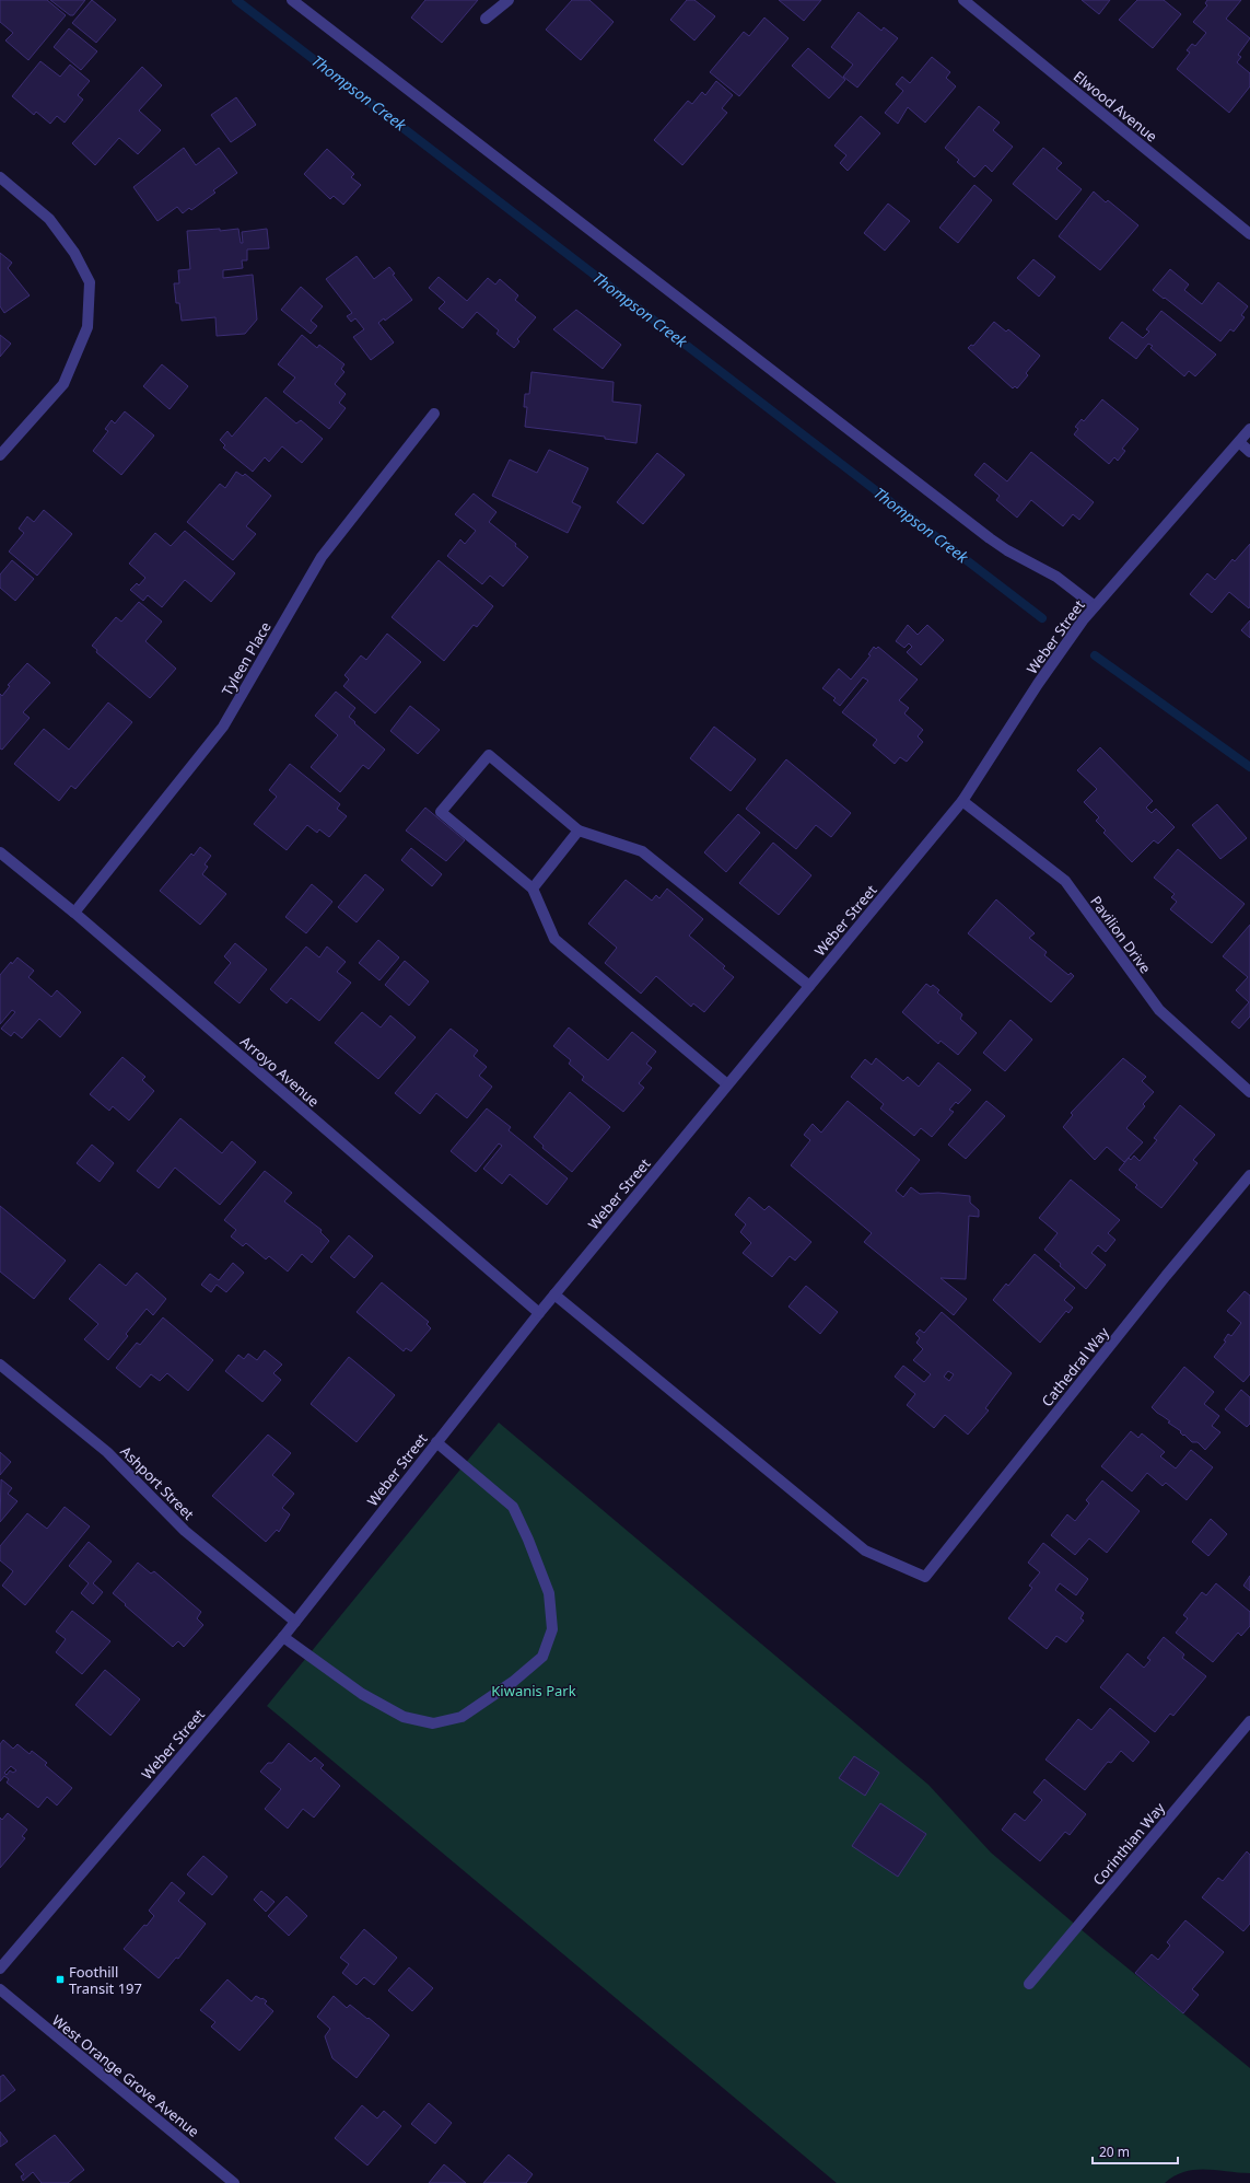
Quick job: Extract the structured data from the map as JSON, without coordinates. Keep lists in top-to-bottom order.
{
  "streets": {
    "street": [
      "Elwood Avenue",
      "Weber Street",
      "Tyleen Place",
      "Pavilion Drive",
      "Arroyo Avenue",
      "Cathedral Way",
      "Ashport Street",
      "Corinthian Way",
      "West Orange Grove Avenue"
    ]
  },
  "crossings": [
    ["Weber Street", "Pavilion Drive"],
    ["Weber Street", "Arroyo Avenue"],
    ["Weber Street", "Cathedral Way"],
    ["Weber Street", "Ashport Street"],
    ["Tyleen Place", "Arroyo Avenue"]
  ],
  "water": ["Thompson Creek"],
  "parks": ["Kiwanis Park"],
  "places": {
    "transit": ["Foothill Transit 197"]
  },
  "scale_bar": "20 m"
}
